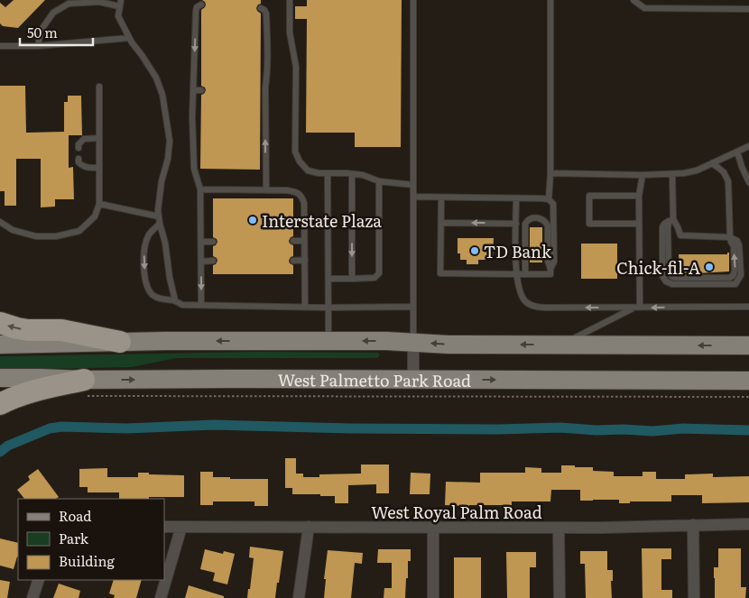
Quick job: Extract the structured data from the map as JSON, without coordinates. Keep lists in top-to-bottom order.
{
  "streets": {
    "main road": ["West Palmetto Park Road"],
    "street": ["West Royal Palm Road"]
  },
  "places": ["Interstate Plaza", "TD Bank", "Chick-fil-A"],
  "legend": ["Road", "Park", "Building"],
  "scale_bar": "50 m"
}
